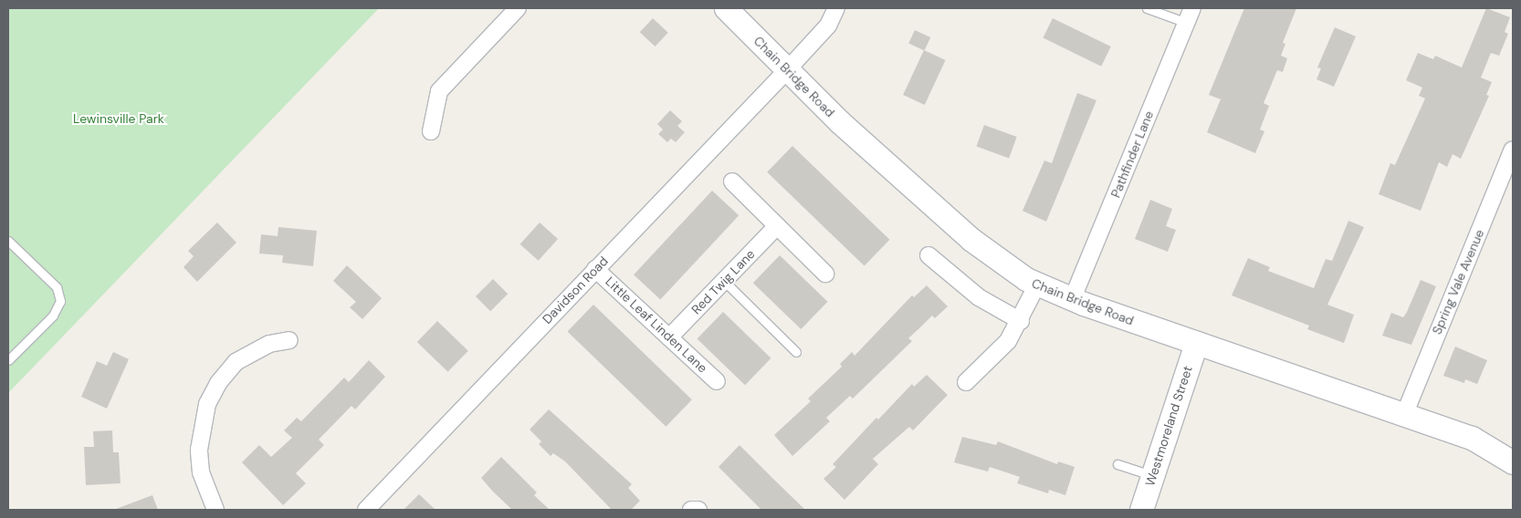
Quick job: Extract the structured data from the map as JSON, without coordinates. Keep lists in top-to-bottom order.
{
  "streets": {
    "main road": ["Chain Bridge Road", "Westmoreland Street"],
    "street": [
      "Pathfinder Lane",
      "Red Twig Lane",
      "Spring Vale Avenue",
      "Davidson Road",
      "Little Leaf Linden Lane"
    ]
  },
  "crossings": [
    ["Chain Bridge Road", "Pathfinder Lane"],
    ["Chain Bridge Road", "Spring Vale Avenue"],
    ["Chain Bridge Road", "Davidson Road"],
    ["Chain Bridge Road", "Westmoreland Street"],
    ["Red Twig Lane", "Little Leaf Linden Lane"],
    ["Davidson Road", "Little Leaf Linden Lane"]
  ],
  "parks": ["Lewinsville Park"]
}
